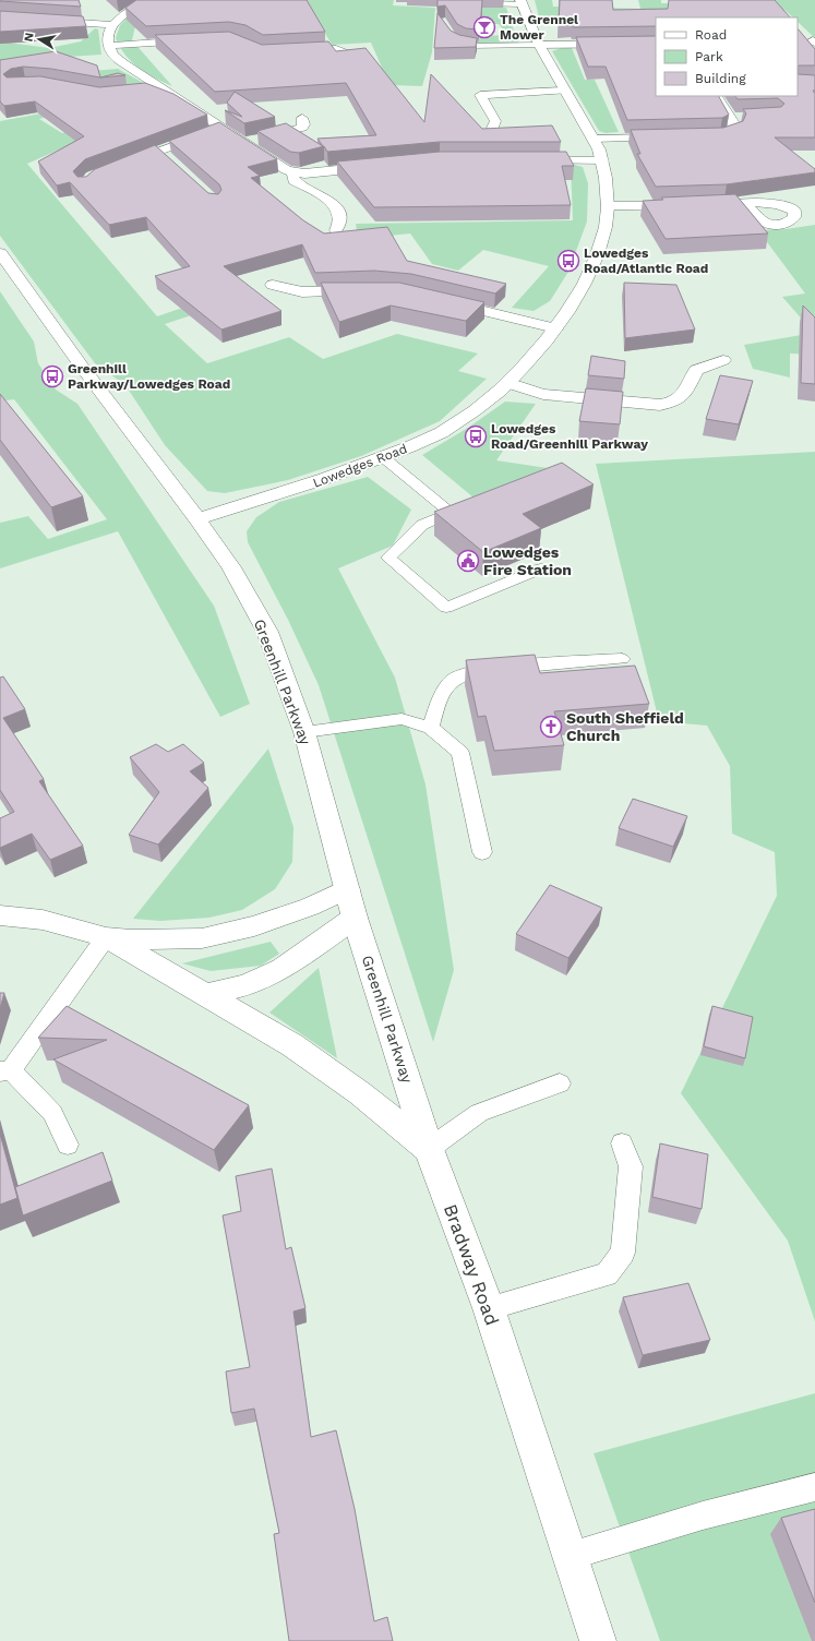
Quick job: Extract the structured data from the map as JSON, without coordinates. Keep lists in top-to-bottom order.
{
  "streets": {
    "street": ["Lowedges Road", "Greenhill Parkway", "Bradway Road"]
  },
  "crossings": [
    ["Lowedges Road", "Greenhill Parkway"],
    ["Greenhill Parkway", "Bradway Road"]
  ],
  "places": {
    "bar": ["The Grennel Mower"],
    "bus stop": ["Lowedges Road/Atlantic Road", "Greenhill Parkway/Lowedges Road", "Lowedges Road/Greenhill Parkway"],
    "public building": ["Lowedges Fire Station"],
    "church": ["South Sheffield Church"]
  },
  "legend": ["Road", "Park", "Building"],
  "north": "left"
}
